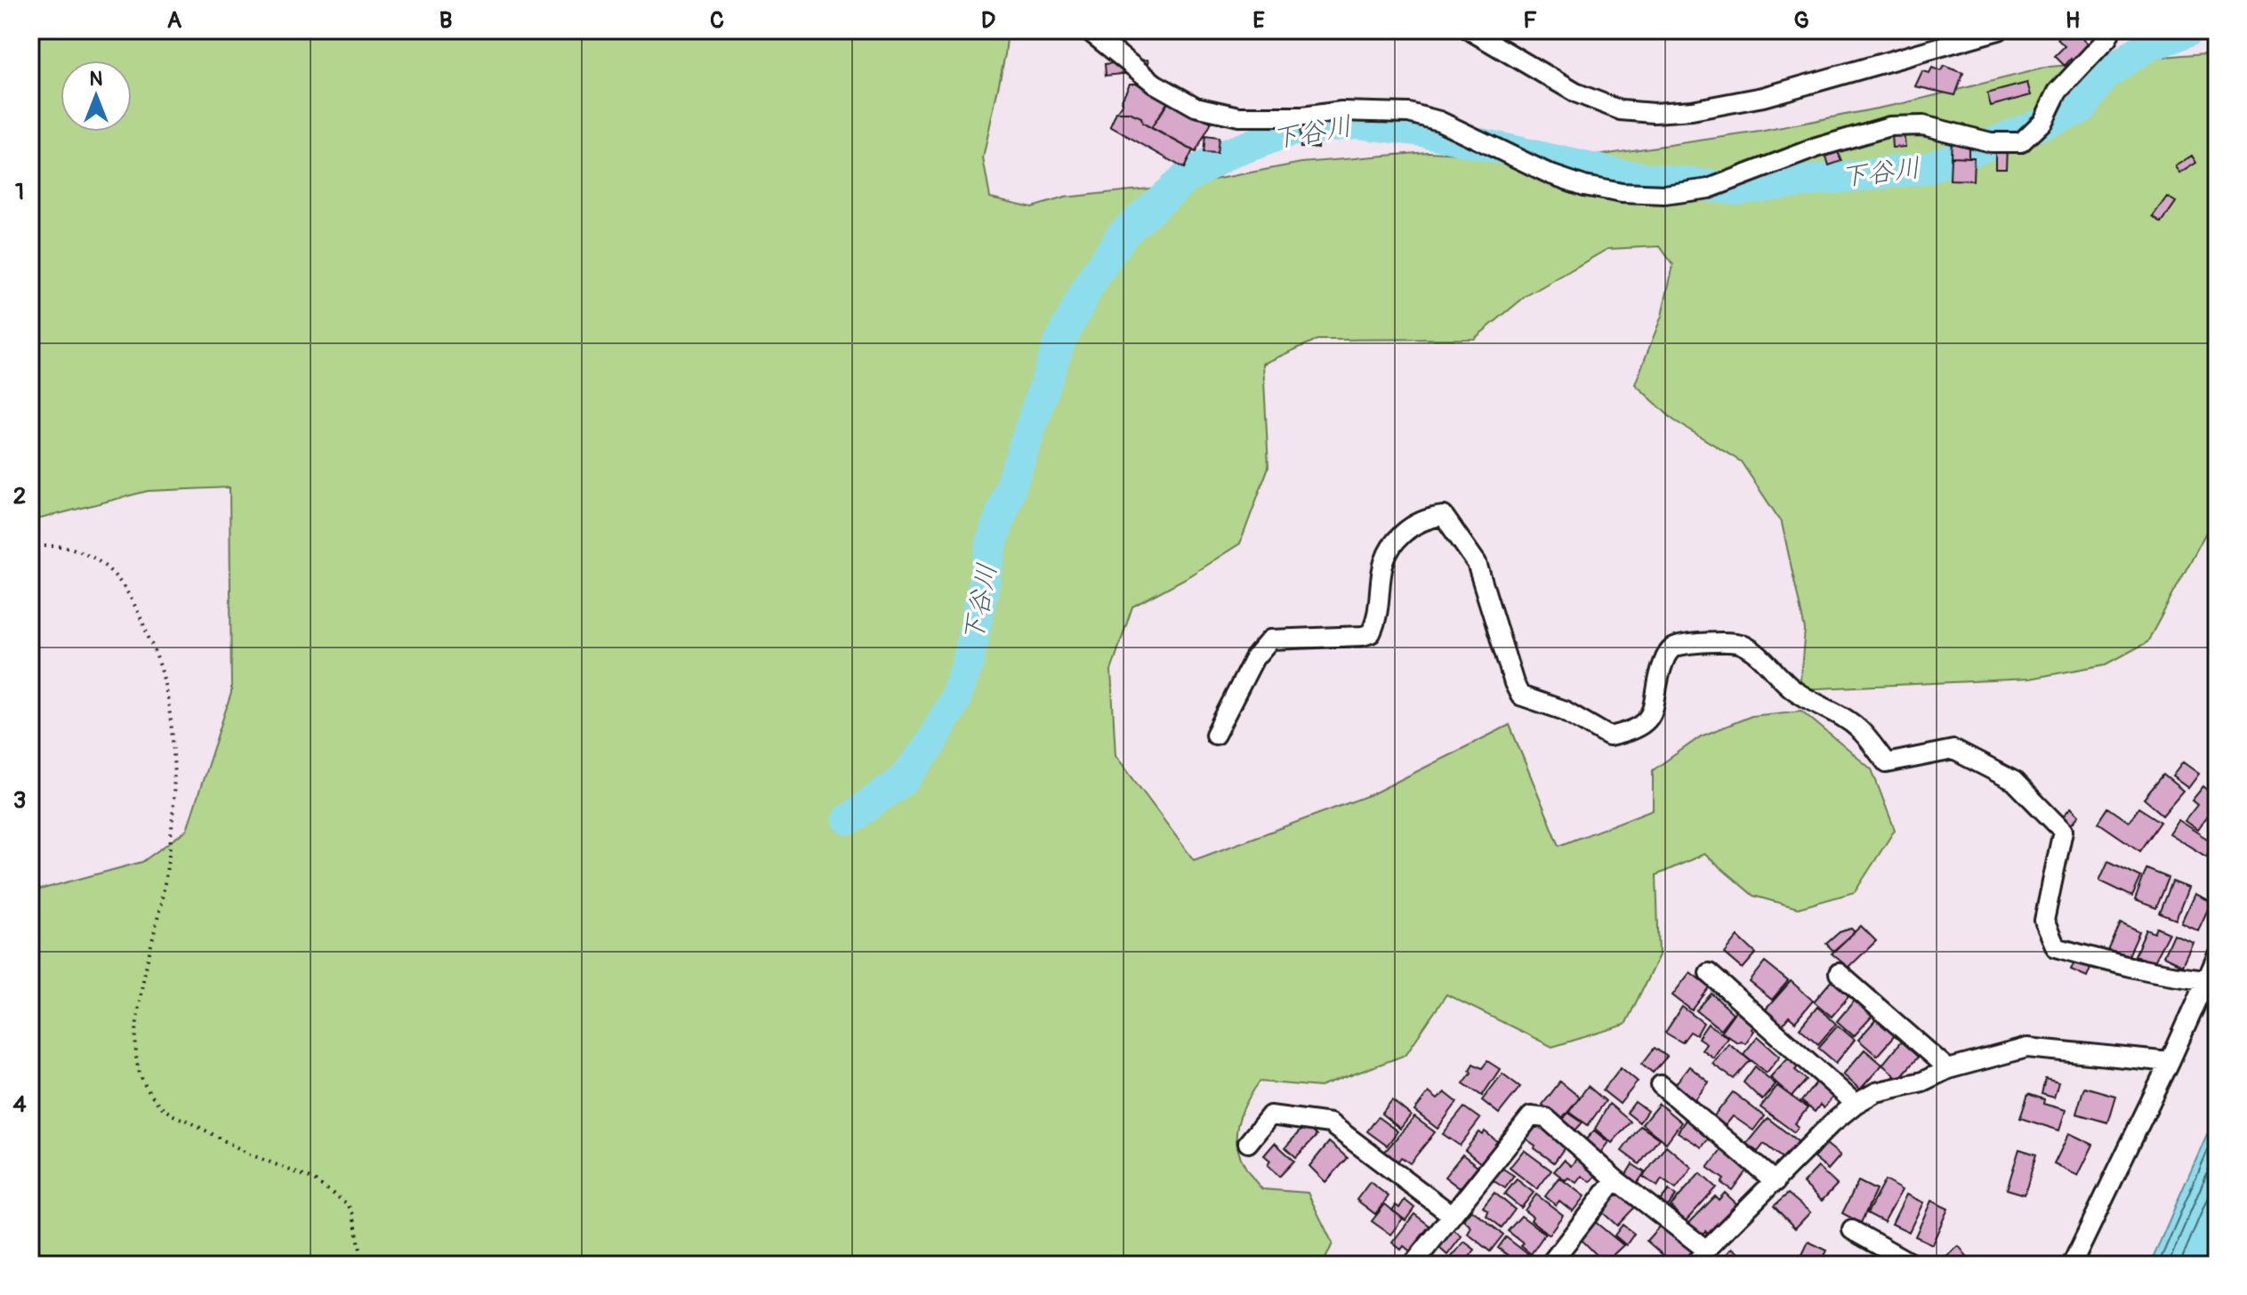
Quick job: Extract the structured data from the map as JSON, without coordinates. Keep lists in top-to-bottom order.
{
  "water": ["下谷川"],
  "north": "top",
  "grid": {
    "columns": [
      "A",
      "B",
      "C",
      "D",
      "E",
      "F",
      "G",
      "H"
    ],
    "rows": [
      "1",
      "2",
      "3",
      "4"
    ]
  }
}
